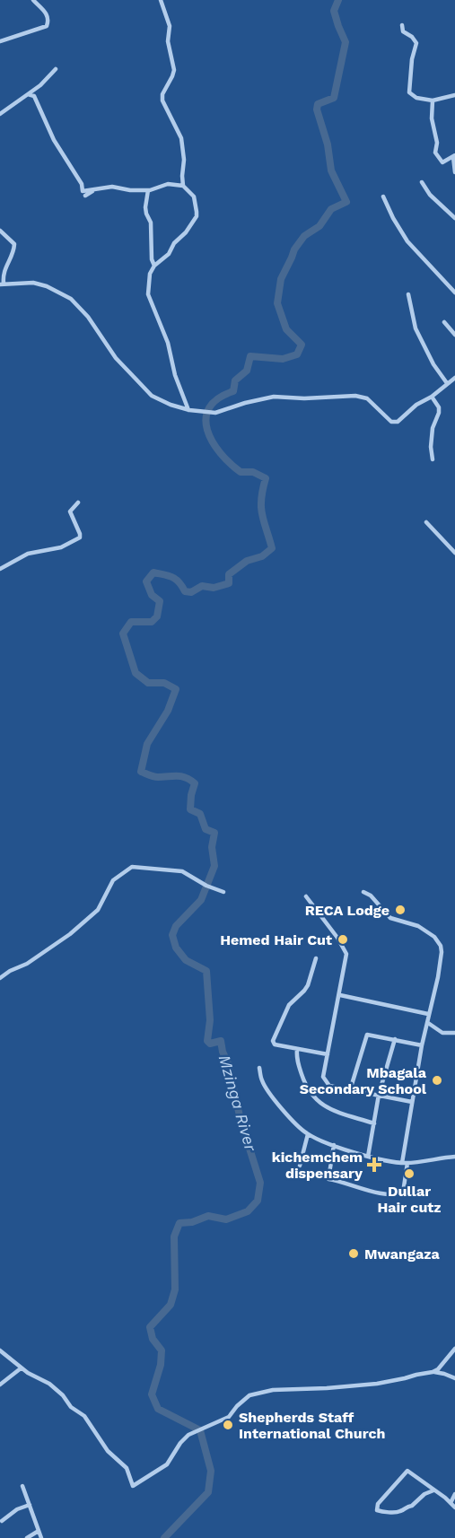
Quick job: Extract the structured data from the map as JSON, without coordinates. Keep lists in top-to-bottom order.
{
  "water": ["Mzinga River"],
  "places": {
    "other": [
      "RECA Lodge",
      "Hemed Hair Cut",
      "Mbagala Secondary School",
      "Dullar Hair cutz",
      "Mwangaza",
      "Shepherds Staff International Church"
    ],
    "health": ["kichemchem dispensary"]
  }
}
